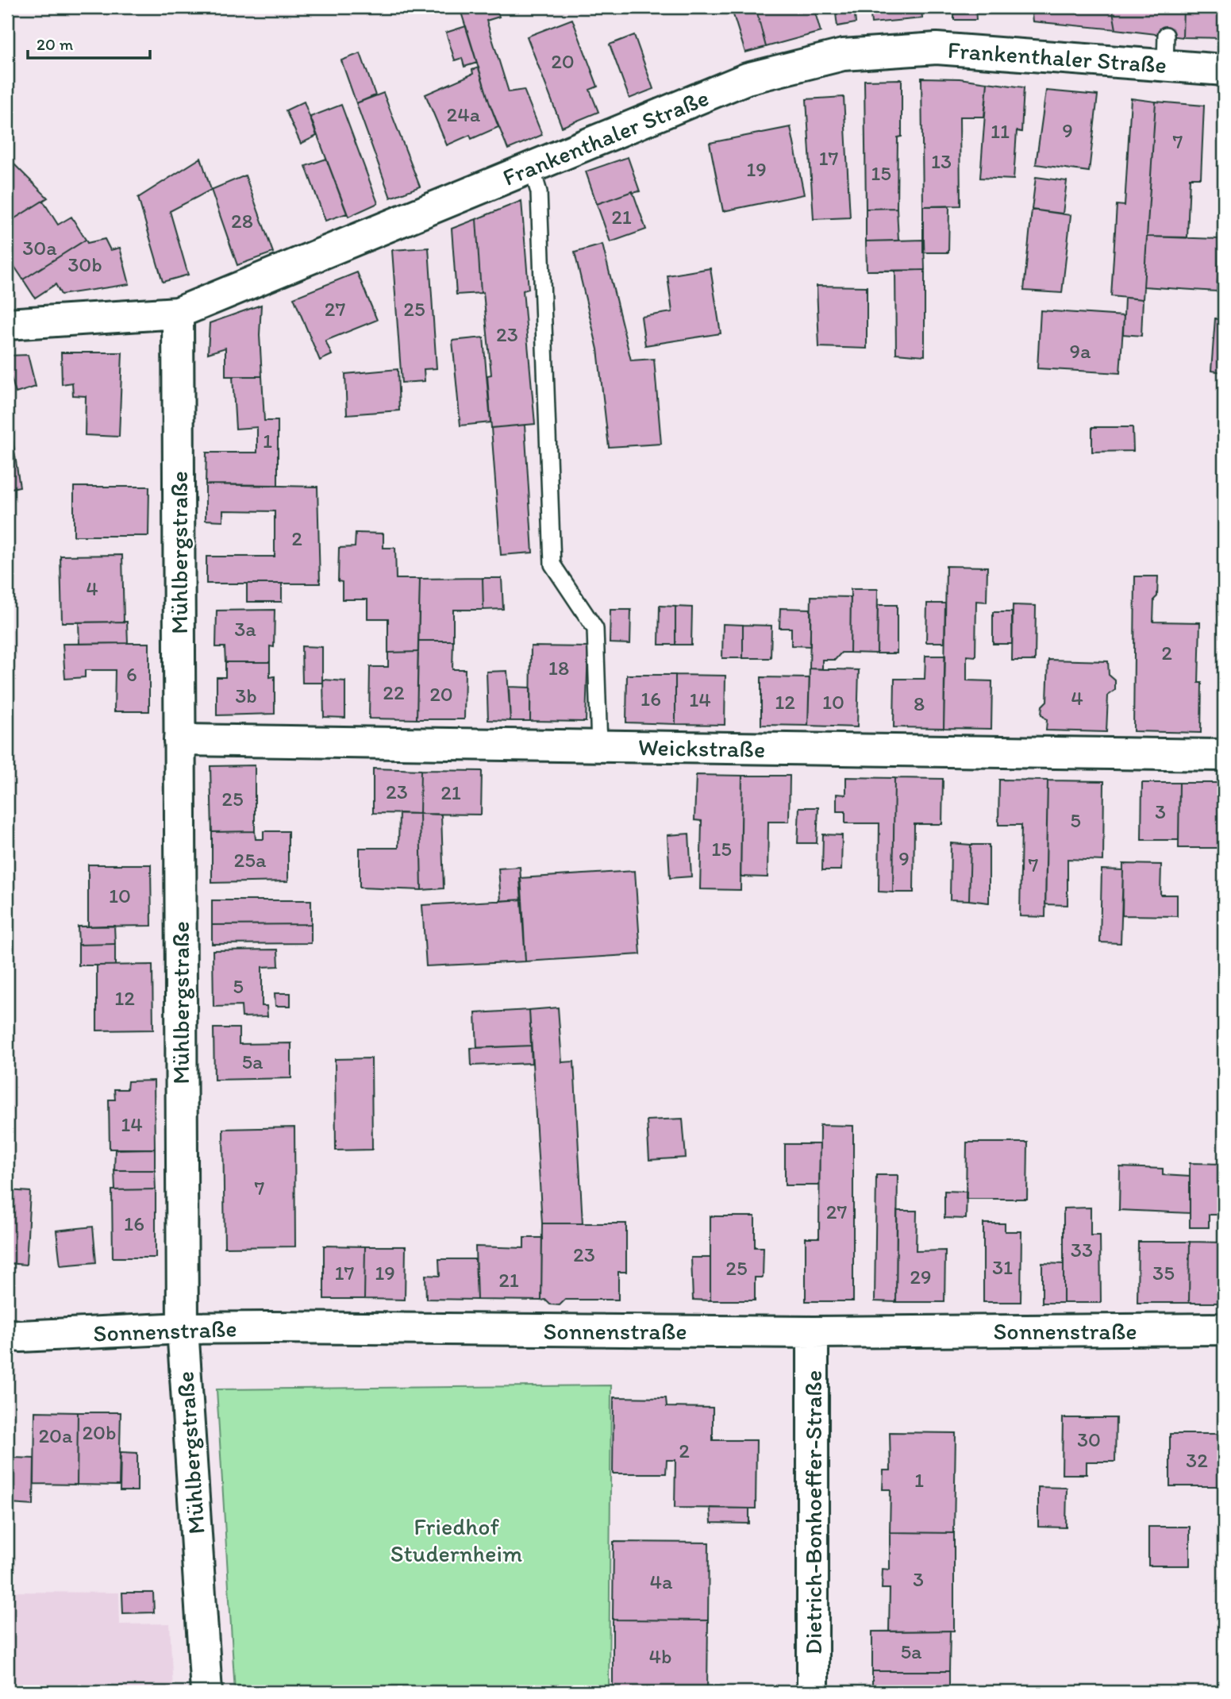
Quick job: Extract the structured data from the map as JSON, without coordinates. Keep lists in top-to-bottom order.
{
  "streets": {
    "street": [
      "Frankenthaler Straße",
      "Mühlbergstraße",
      "Weickstraße",
      "Sonnenstraße",
      "Dietrich-Bonhoeffer-Straße"
    ]
  },
  "crossings": [
    ["Frankenthaler Straße", "Mühlbergstraße"],
    ["Mühlbergstraße", "Weickstraße"],
    ["Mühlbergstraße", "Sonnenstraße"],
    ["Sonnenstraße", "Dietrich-Bonhoeffer-Straße"]
  ],
  "parks": ["Friedhof Studernheim"],
  "house_numbers": [
    "20",
    "24a",
    "9",
    "11",
    "7",
    "17",
    "13",
    "19",
    "15",
    "21",
    "28",
    "30a",
    "30b",
    "27",
    "25",
    "23",
    "9a",
    "1",
    "2",
    "4",
    "3a",
    "2",
    "18",
    "6",
    "22",
    "20",
    "3b",
    "4",
    "16",
    "14",
    "12",
    "10",
    "8",
    "23",
    "21",
    "25",
    "3",
    "5",
    "15",
    "9",
    "25a",
    "7",
    "10",
    "5",
    "12",
    "5a",
    "14",
    "7",
    "27",
    "16",
    "33",
    "23",
    "31",
    "25",
    "17",
    "19",
    "35",
    "29",
    "21",
    "20b",
    "20a",
    "30",
    "2",
    "32",
    "1",
    "3",
    "4a",
    "5a",
    "4b"
  ],
  "scale_bar": "20 m"
}
